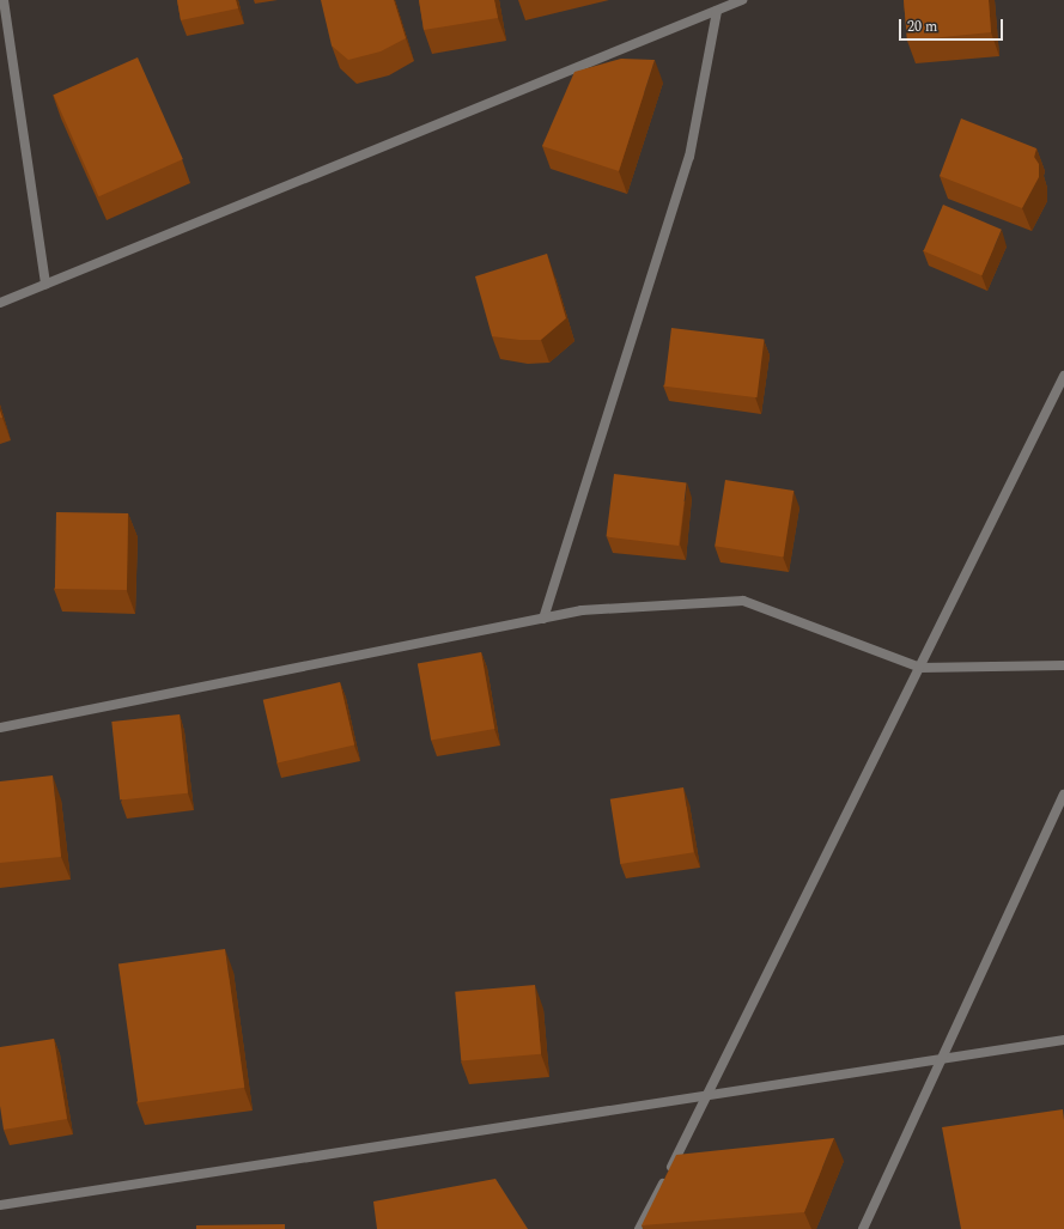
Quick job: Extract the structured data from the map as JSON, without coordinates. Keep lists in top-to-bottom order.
{
  "scale_bar": "20 m"
}
